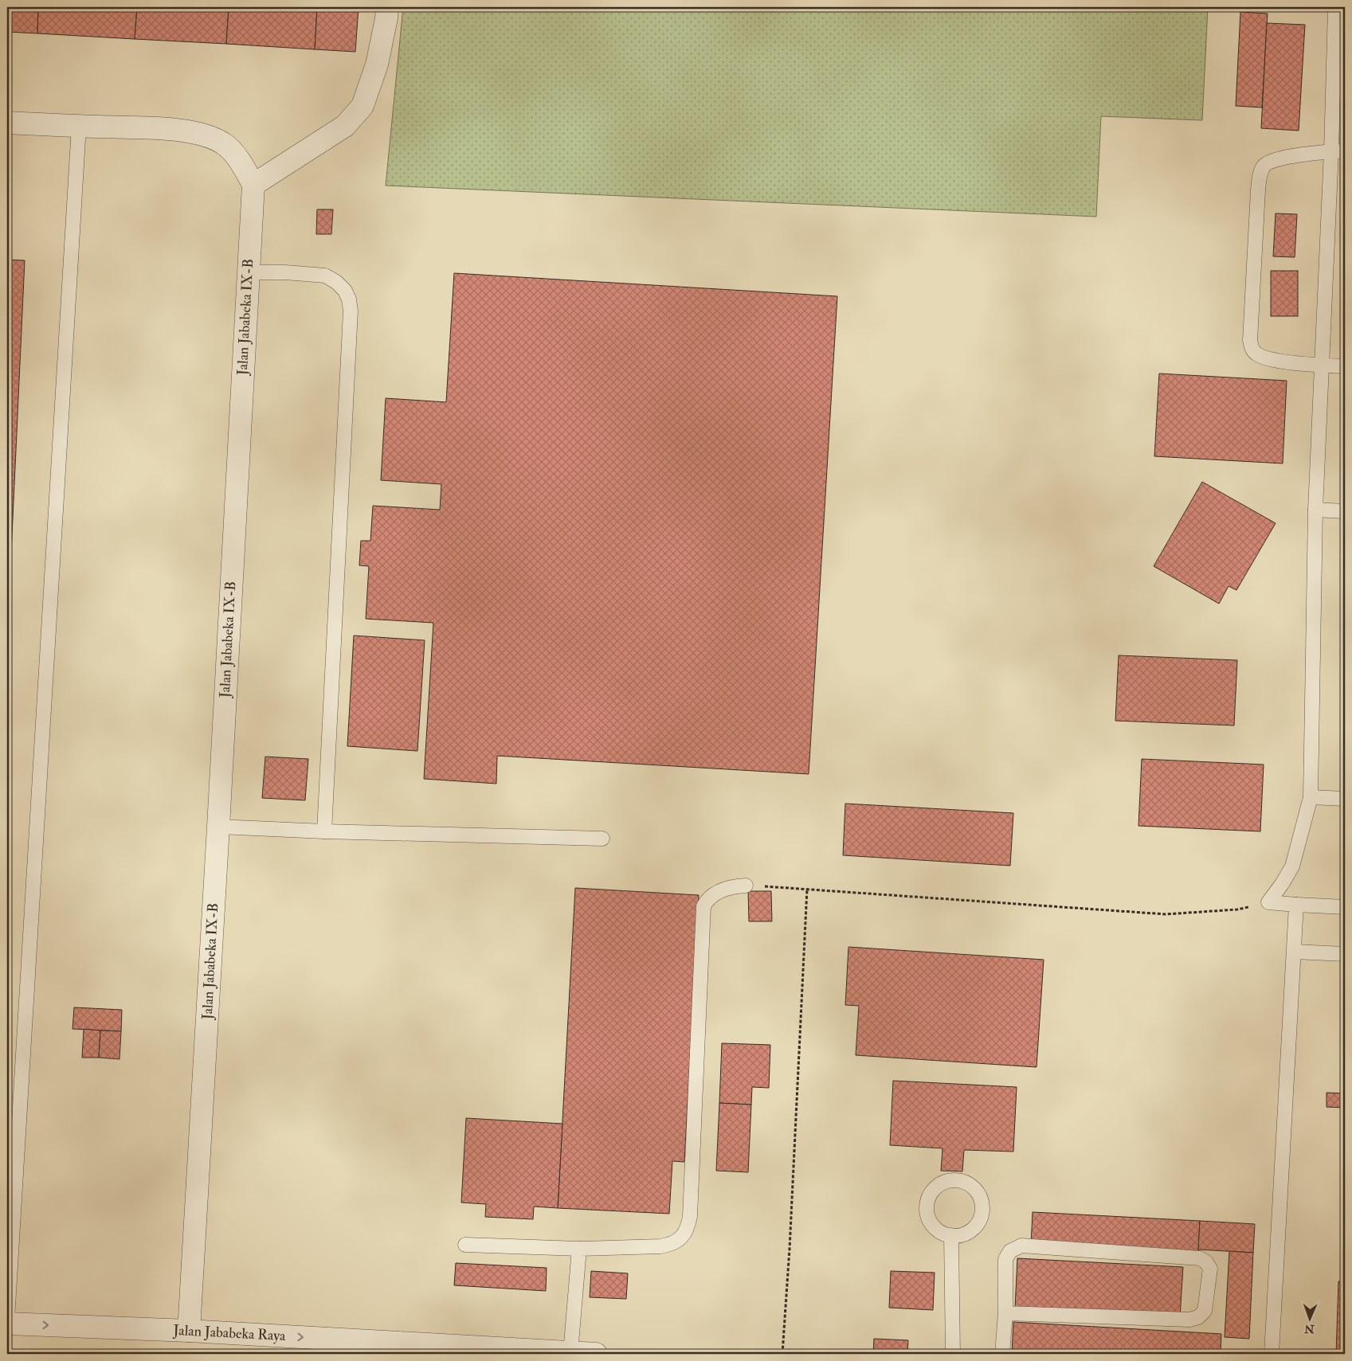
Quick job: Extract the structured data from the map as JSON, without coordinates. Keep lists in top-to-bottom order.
{
  "streets": {
    "street": ["Jalan Jababeka IX-B", "Jalan Jababeka Raya"]
  },
  "crossings": [
    ["Jalan Jababeka IX-B", "Jalan Jababeka Raya"]
  ],
  "one_way": ["Jalan Jababeka Raya"],
  "north": "bottom"
}
